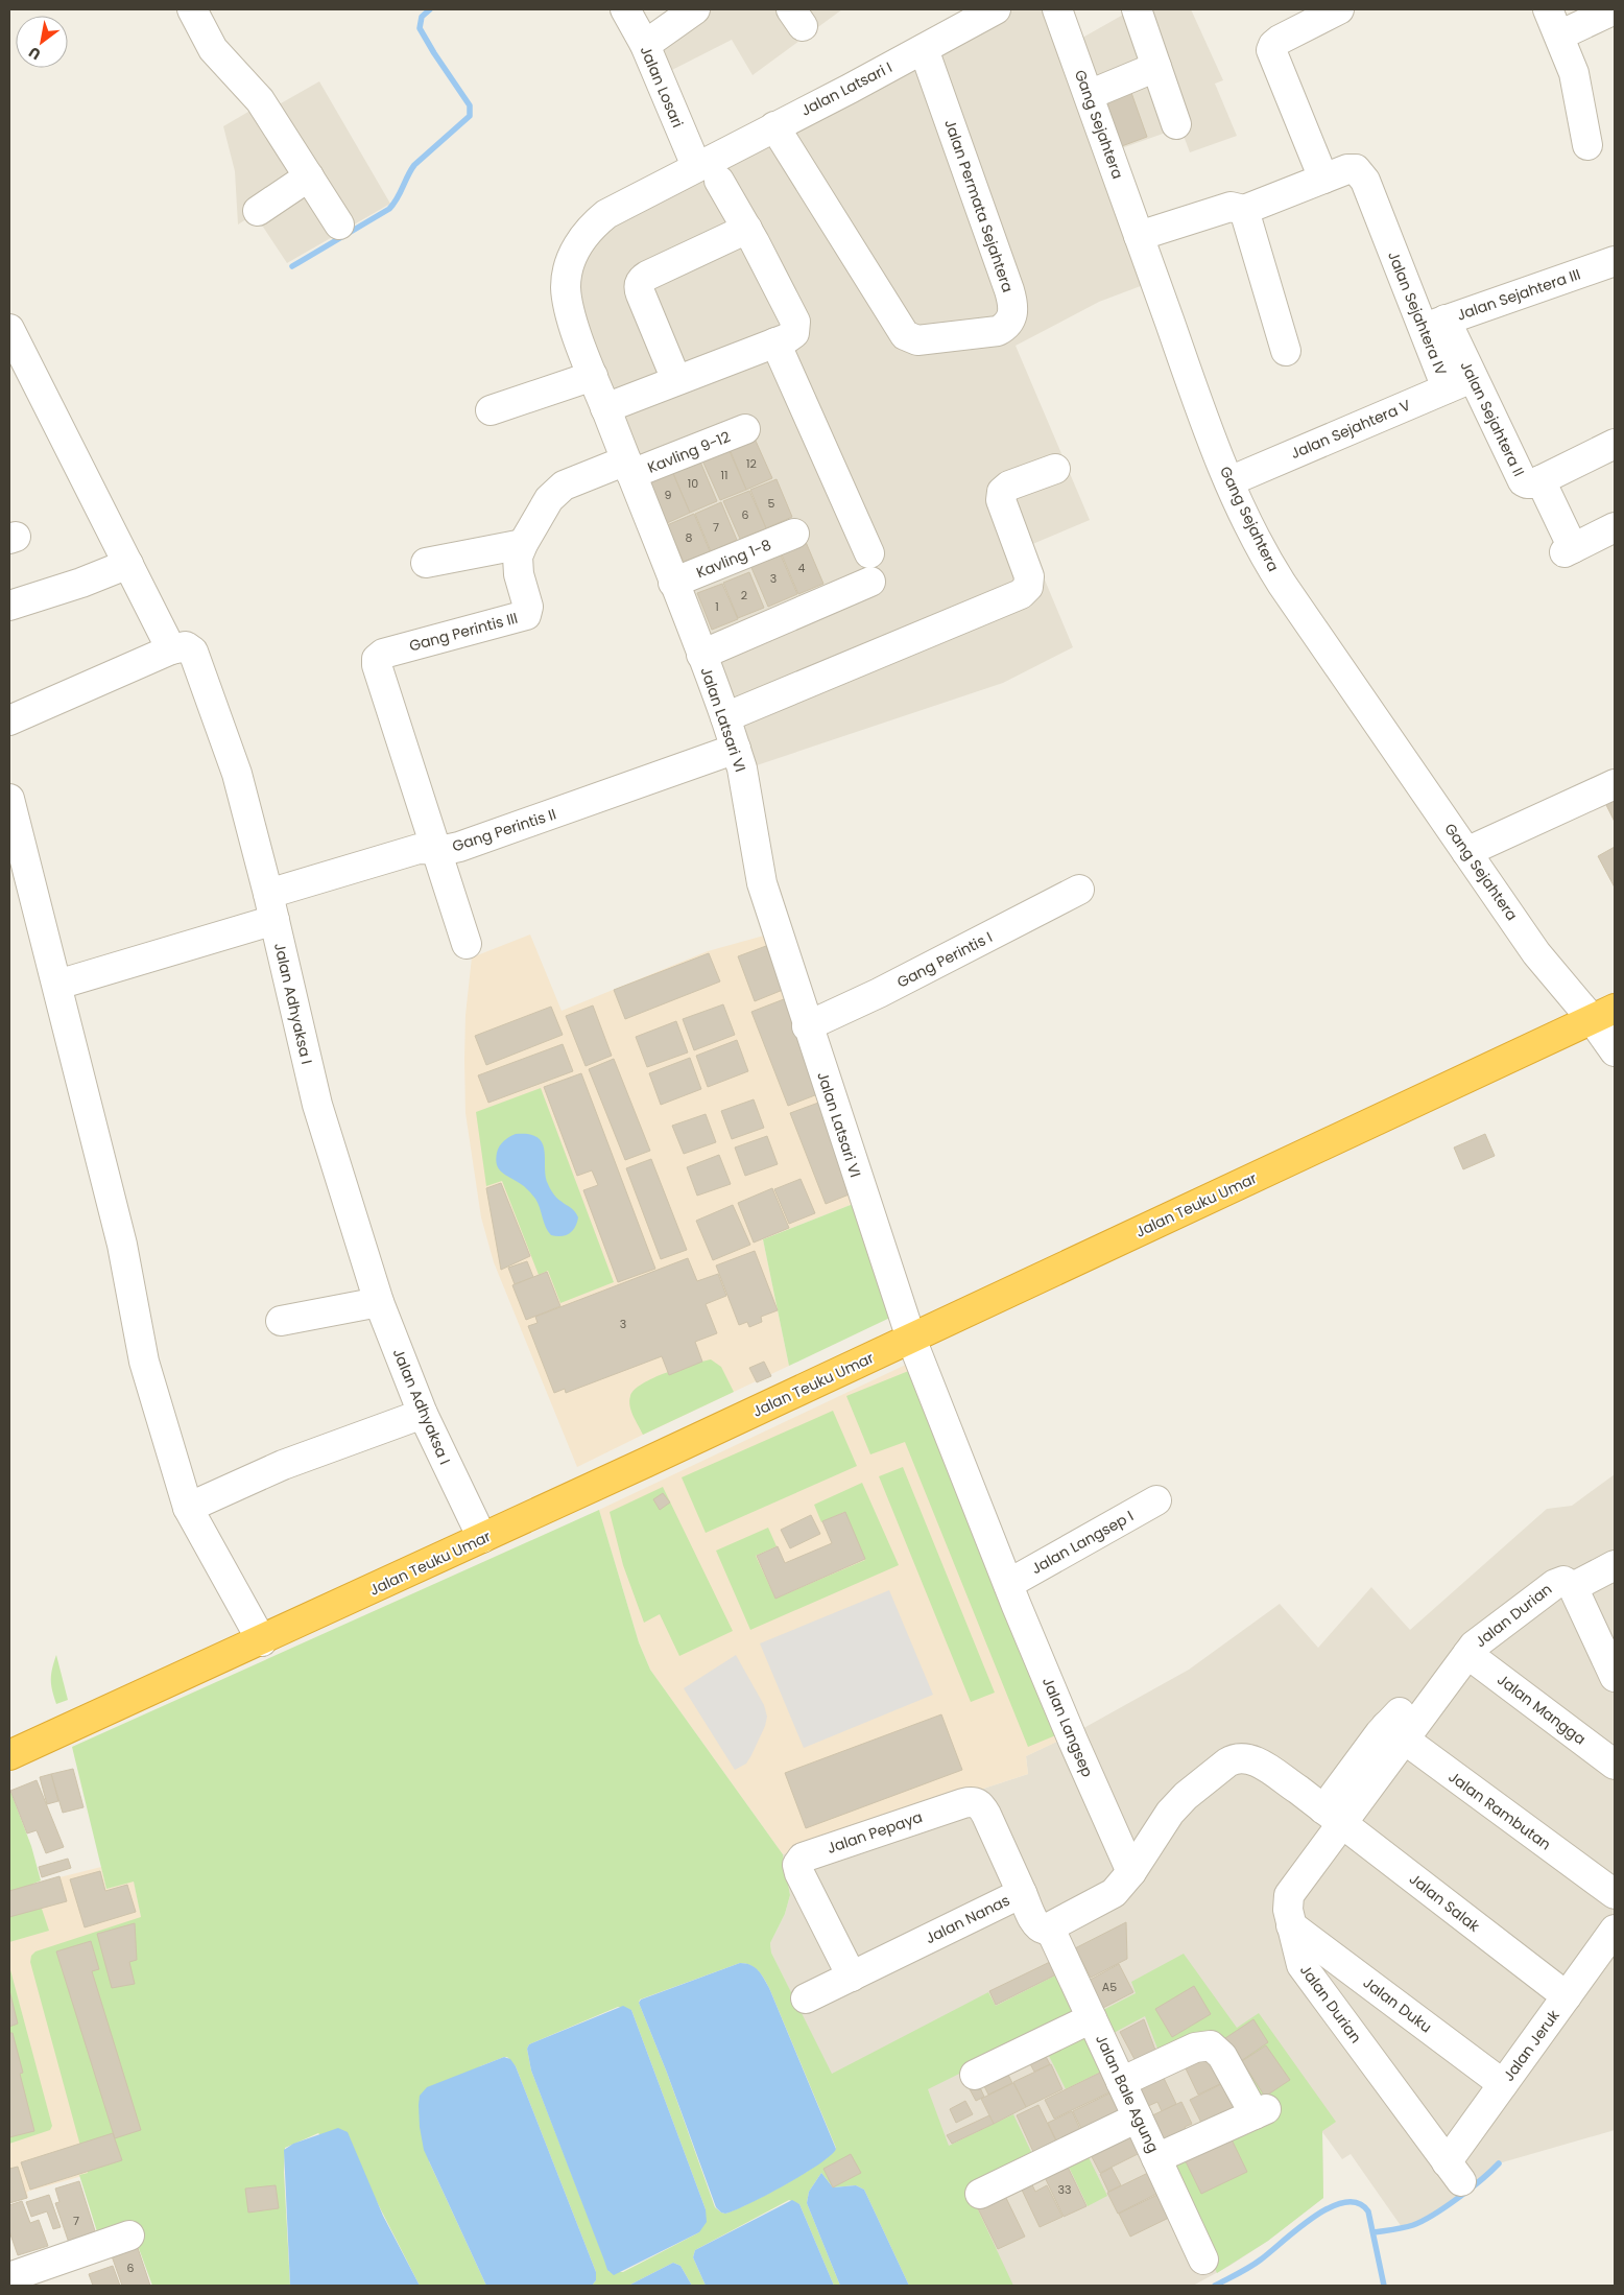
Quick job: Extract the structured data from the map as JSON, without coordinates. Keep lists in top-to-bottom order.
{
  "streets": {
    "highway": ["Jalan Teuku Umar"],
    "street": [
      "Jalan Losari",
      "Jalan Latsari I",
      "Gang Sejahtera",
      "Jalan Permata Sejahtera",
      "Jalan Sejahtera III",
      "Jalan Sejahtera IV",
      "Jalan Sejahtera II",
      "Jalan Sejahtera V",
      "Kavling 9-12",
      "Kavling 1-8",
      "Gang Perintis III",
      "Jalan Latsari VI",
      "Gang Perintis II",
      "Gang Perintis I",
      "Jalan Adhyaksa I",
      "Jalan Langsep I",
      "Jalan Durian",
      "Jalan Mangga",
      "Jalan Langsep",
      "Jalan Rambutan",
      "Jalan Pepaya",
      "Jalan Salak",
      "Jalan Nanas",
      "Jalan Duku",
      "Jalan Jeruk",
      "Jalan Bale Agung"
    ]
  },
  "crossings": [
    ["Jalan Losari", "Jalan Latsari I"],
    ["Jalan Losari", "Jalan Latsari VI"],
    ["Jalan Latsari I", "Jalan Permata Sejahtera"],
    ["Jalan Latsari I", "Jalan Latsari VI"],
    ["Gang Sejahtera", "Jalan Sejahtera V"],
    ["Gang Sejahtera", "Jalan Teuku Umar"],
    ["Jalan Sejahtera III", "Jalan Sejahtera IV"],
    ["Jalan Sejahtera III", "Jalan Sejahtera II"],
    ["Jalan Sejahtera IV", "Jalan Sejahtera II"],
    ["Jalan Sejahtera IV", "Jalan Sejahtera V"],
    ["Jalan Sejahtera II", "Jalan Sejahtera V"],
    ["Kavling 9-12", "Gang Perintis III"],
    ["Kavling 9-12", "Jalan Latsari VI"],
    ["Kavling 1-8", "Jalan Latsari VI"],
    ["Gang Perintis III", "Jalan Latsari VI"],
    ["Gang Perintis III", "Gang Perintis II"],
    ["Jalan Latsari VI", "Gang Perintis II"],
    ["Jalan Latsari VI", "Gang Perintis I"],
    ["Jalan Latsari VI", "Jalan Teuku Umar"],
    ["Jalan Latsari VI", "Jalan Langsep"],
    ["Gang Perintis II", "Jalan Adhyaksa I"],
    ["Jalan Adhyaksa I", "Jalan Teuku Umar"],
    ["Jalan Teuku Umar", "Jalan Langsep"],
    ["Jalan Langsep I", "Jalan Langsep"],
    ["Jalan Durian", "Jalan Mangga"],
    ["Jalan Durian", "Jalan Rambutan"],
    ["Jalan Durian", "Jalan Salak"],
    ["Jalan Durian", "Jalan Duku"],
    ["Jalan Durian", "Jalan Jeruk"],
    ["Jalan Pepaya", "Jalan Nanas"],
    ["Jalan Salak", "Jalan Jeruk"],
    ["Jalan Nanas", "Jalan Bale Agung"],
    ["Jalan Duku", "Jalan Jeruk"]
  ],
  "house_numbers": [
    "12",
    "11",
    "10",
    "9",
    "5",
    "6",
    "7",
    "8",
    "4",
    "3",
    "2",
    "1",
    "3",
    "A5",
    "33",
    "7",
    "6"
  ],
  "north": "bottom left"
}
